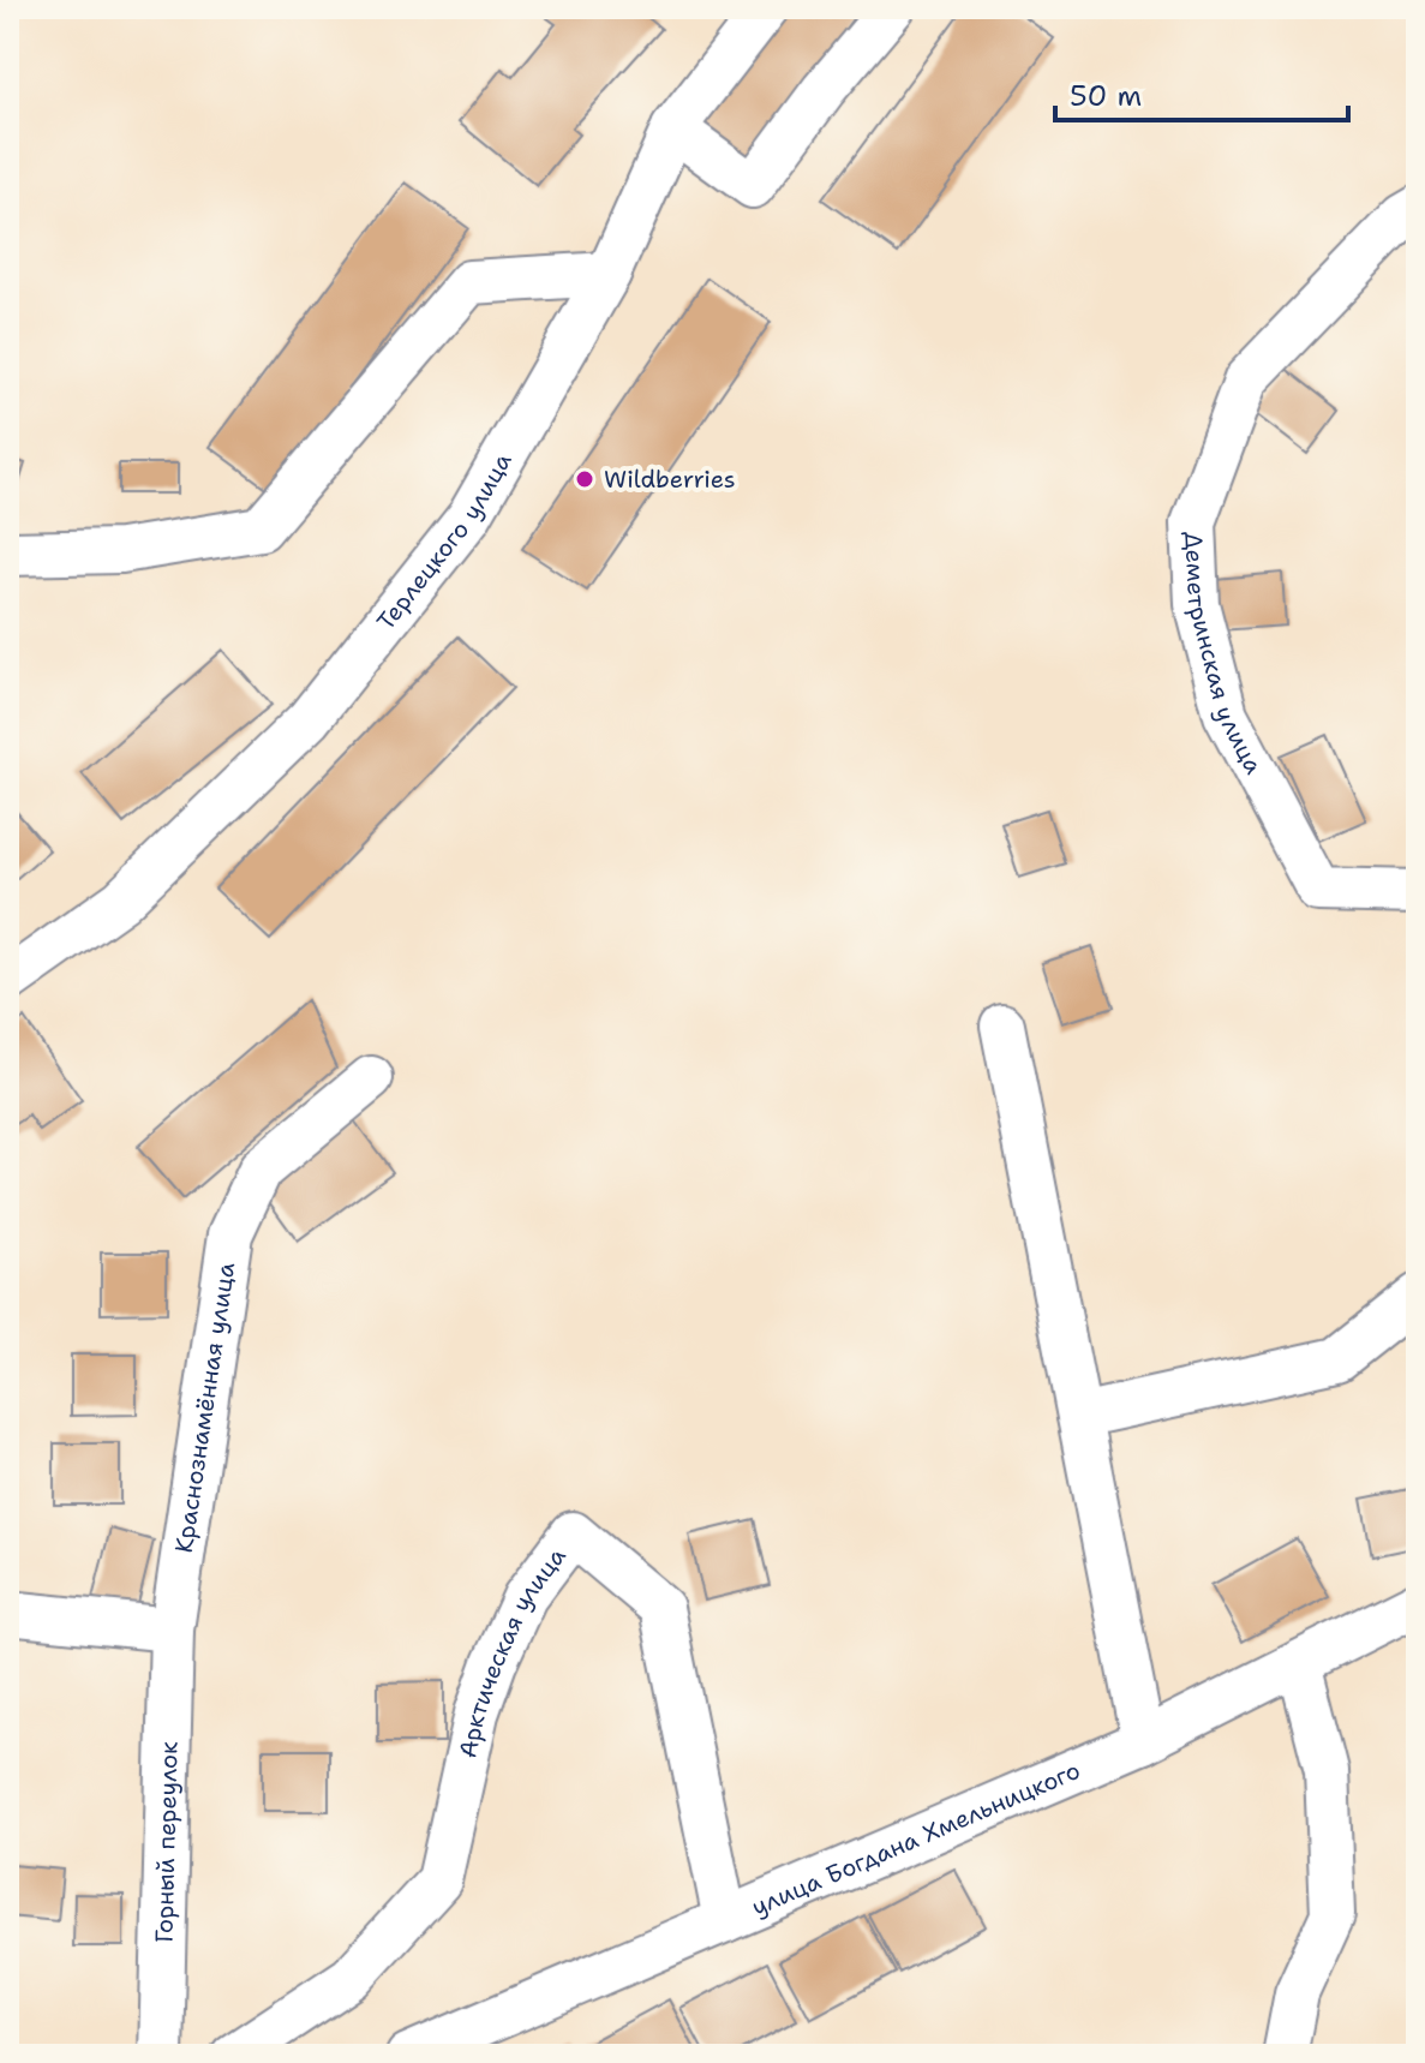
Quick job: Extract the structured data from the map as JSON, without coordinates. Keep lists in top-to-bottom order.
{
  "streets": {
    "street": [
      "Терлецкого улица",
      "Деметринская улица",
      "Краснознамённая улица",
      "Арктическая улица",
      "улица Богдана Хмельницкого",
      "Горный переулок"
    ]
  },
  "crossings": [
    ["Краснознамённая улица", "Горный переулок"],
    ["Арктическая улица", "улица Богдана Хмельницкого"]
  ],
  "places": ["Wildberries"],
  "scale_bar": "50 m"
}
